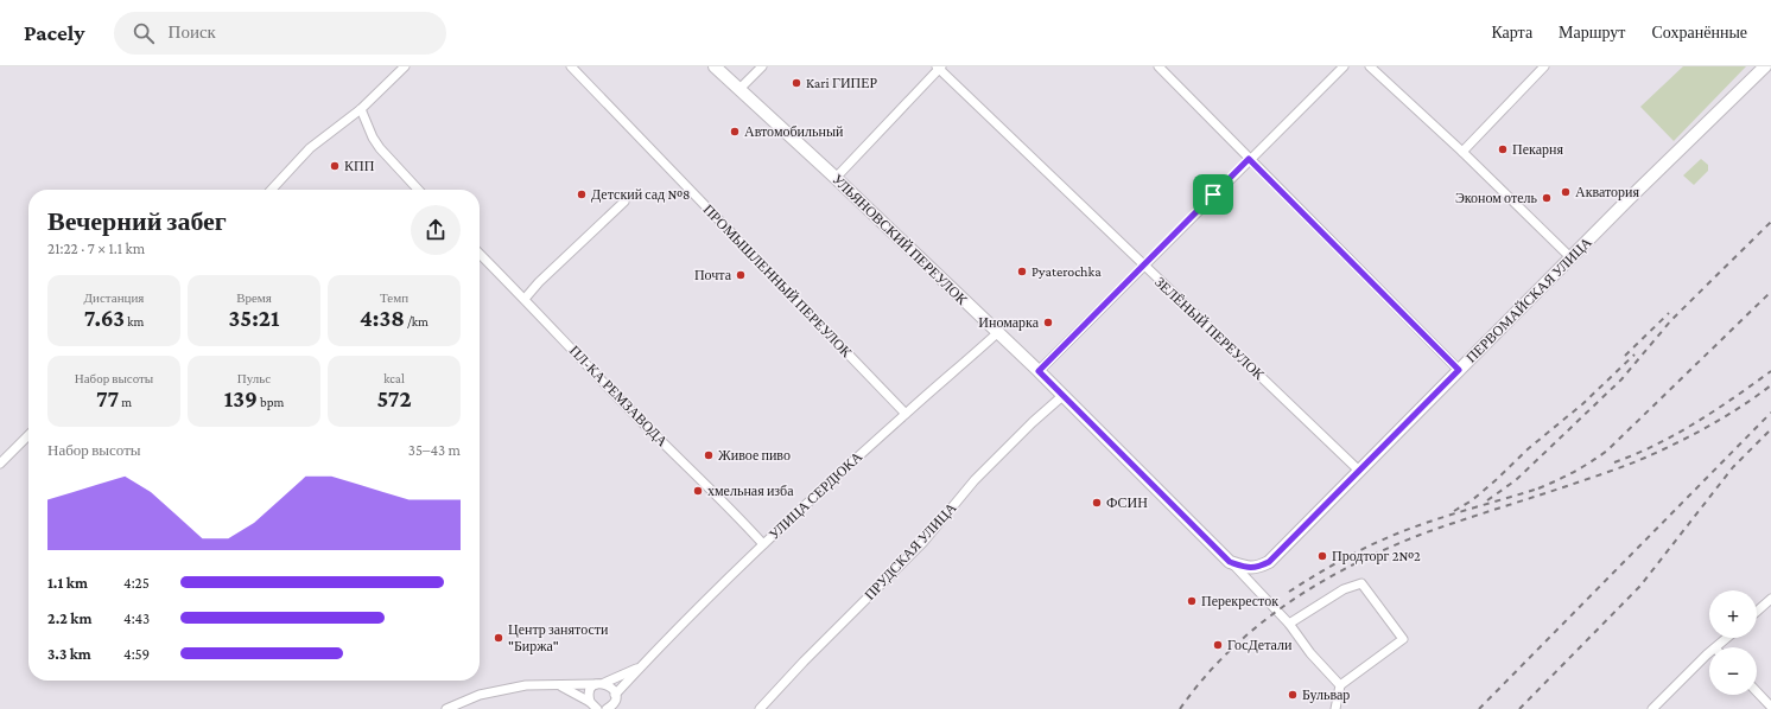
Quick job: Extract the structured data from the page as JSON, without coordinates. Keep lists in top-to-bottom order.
{
  "streets": {
    "main road": ["УЛЬЯНОВСКИЙ ПЕРЕУЛОК", "ПЕРВОМАЙСКАЯ УЛИЦА"],
    "street": [
      "ПРОМЫШЛЕННЫЙ ПЕРЕУЛОК",
      "ЗЕЛЁНЫЙ ПЕРЕУЛОК",
      "ПЛ-КА РЕМЗАВОДА",
      "УЛИЦА СЕРДЮКА",
      "ПРУДСКАЯ УЛИЦА"
    ]
  },
  "crossings": [
    ["УЛЬЯНОВСКИЙ ПЕРЕУЛОК", "ПЕРВОМАЙСКАЯ УЛИЦА"],
    ["УЛЬЯНОВСКИЙ ПЕРЕУЛОК", "УЛИЦА СЕРДЮКА"],
    ["УЛЬЯНОВСКИЙ ПЕРЕУЛОК", "ПРУДСКАЯ УЛИЦА"],
    ["ПРОМЫШЛЕННЫЙ ПЕРЕУЛОК", "УЛИЦА СЕРДЮКА"],
    ["ПЕРВОМАЙСКАЯ УЛИЦА", "ЗЕЛЁНЫЙ ПЕРЕУЛОК"],
    ["ПЛ-КА РЕМЗАВОДА", "УЛИЦА СЕРДЮКА"]
  ],
  "places": [
    "Kari ГИПЕР",
    "Автомобильный",
    "Пекарня",
    "КПП",
    "Акватория",
    "Детский сад №8",
    "Эконом отель",
    "Pyaterochka",
    "Почта",
    "Иномарка",
    "Живое пиво",
    "хмельная изба",
    "ФСИН",
    "Продторг 2№2",
    "Перекресток",
    "Центр занятости \"Биржа\"",
    "ГосДетали",
    "Бульвар"
  ],
  "page": {
    "header": "Pacely",
    "search": "Поиск",
    "nav": ["Карта", "Маршрут", "Сохранённые"],
    "heading": ["Вечерний забег", "21:22 · 7 × 1.1 km"],
    "stats": [
      ["Дистанция", "7.63 km"],
      ["Время", "35:21"],
      ["Темп", "4:38 /km"],
      ["Набор высоты", "77 m"],
      ["Пульс", "139 bpm"],
      ["kcal", "572"]
    ],
    "chart": ["Набор высоты", "35–43 m"],
    "list": [
      {
        "name": "1.1 km",
        "note": "4:25"
      },
      {
        "name": "2.2 km",
        "note": "4:43"
      },
      {
        "name": "3.3 km",
        "note": "4:59"
      }
    ],
    "map_buttons": ["+", "−"]
  }
}
